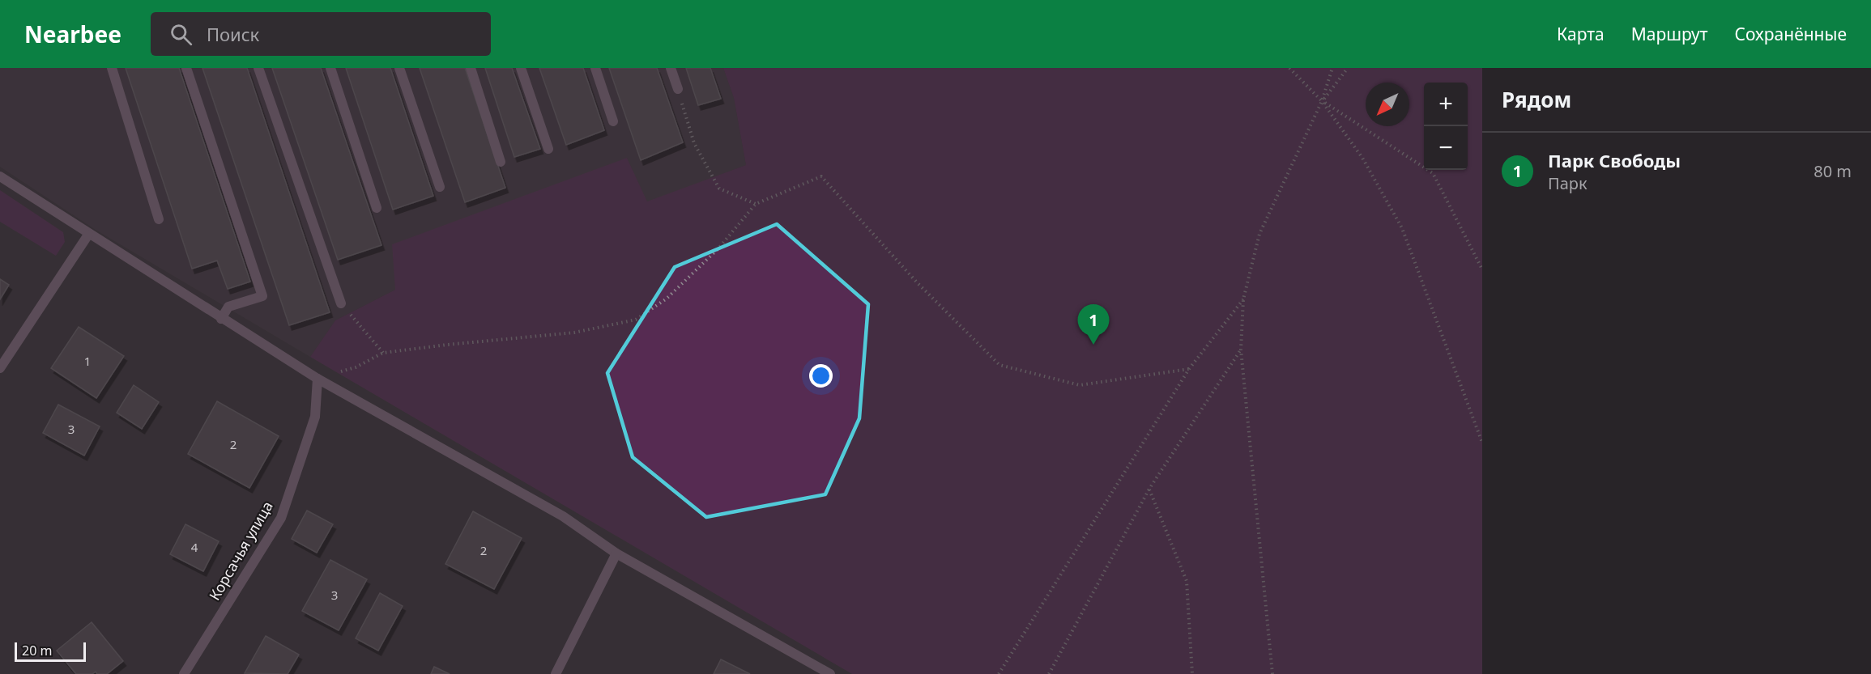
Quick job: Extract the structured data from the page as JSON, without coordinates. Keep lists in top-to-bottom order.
{
  "streets": {
    "street": ["Корсачья улица"]
  },
  "house_numbers": [
    "1",
    "3",
    "2",
    "4",
    "2",
    "3"
  ],
  "scale_bar": "20 m",
  "north": "bottom left",
  "page": {
    "header": "Nearbee",
    "search": "Поиск",
    "nav": ["Карта", "Маршрут", "Сохранённые"],
    "heading": "Рядом",
    "map_buttons": ["+", "−"],
    "list": [
      {
        "mark": "1",
        "name": "Парк Свободы",
        "note": "Парк",
        "value": "80 m"
      }
    ],
    "pins": "1",
    "scale": "20 m"
  }
}
